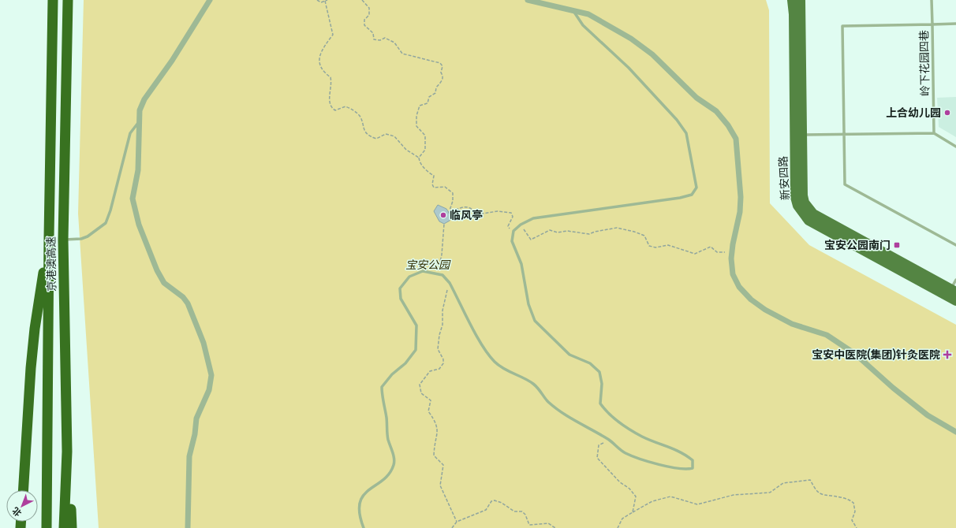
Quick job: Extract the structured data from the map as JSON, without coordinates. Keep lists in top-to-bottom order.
{
  "streets": {
    "highway": ["京港澳高速"],
    "main road": ["新安四路"],
    "lane": ["岭下花园四巷"]
  },
  "parks": ["宝安公园"],
  "places": {
    "other": ["上合幼儿园", "临风亭"],
    "transit": ["宝安公园南门"],
    "health": ["宝安中医院(集团)针灸医院"]
  },
  "north": "bottom left"
}
